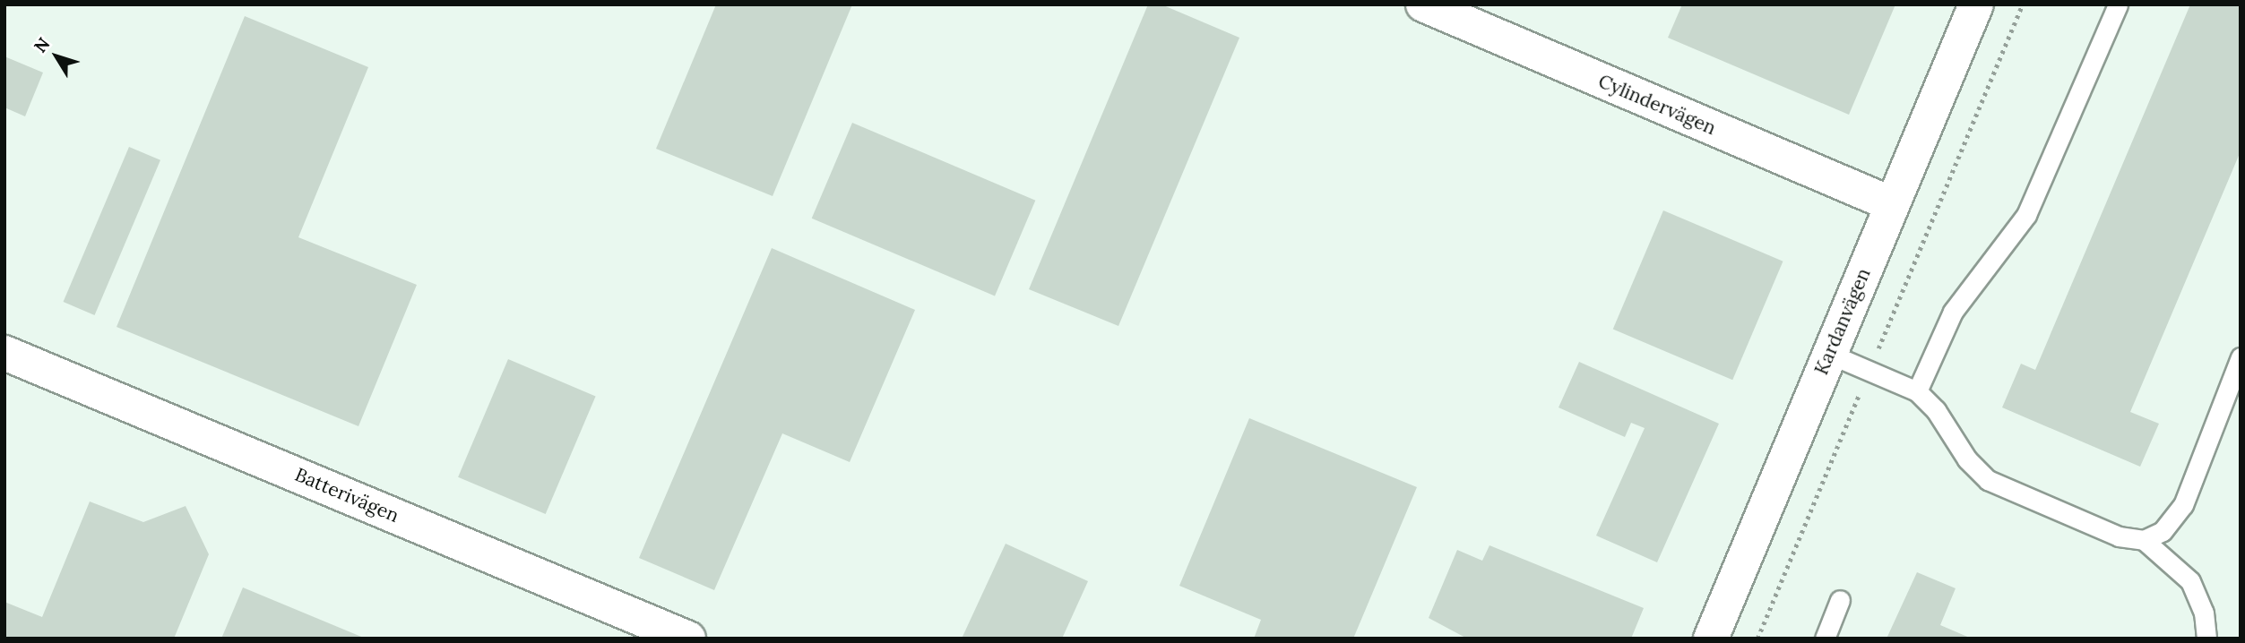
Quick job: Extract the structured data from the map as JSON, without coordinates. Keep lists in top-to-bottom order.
{
  "streets": {
    "street": ["Cylindervägen", "Kardanvägen", "Batterivägen"]
  },
  "crossings": [
    ["Cylindervägen", "Kardanvägen"]
  ],
  "north": "top left"
}
